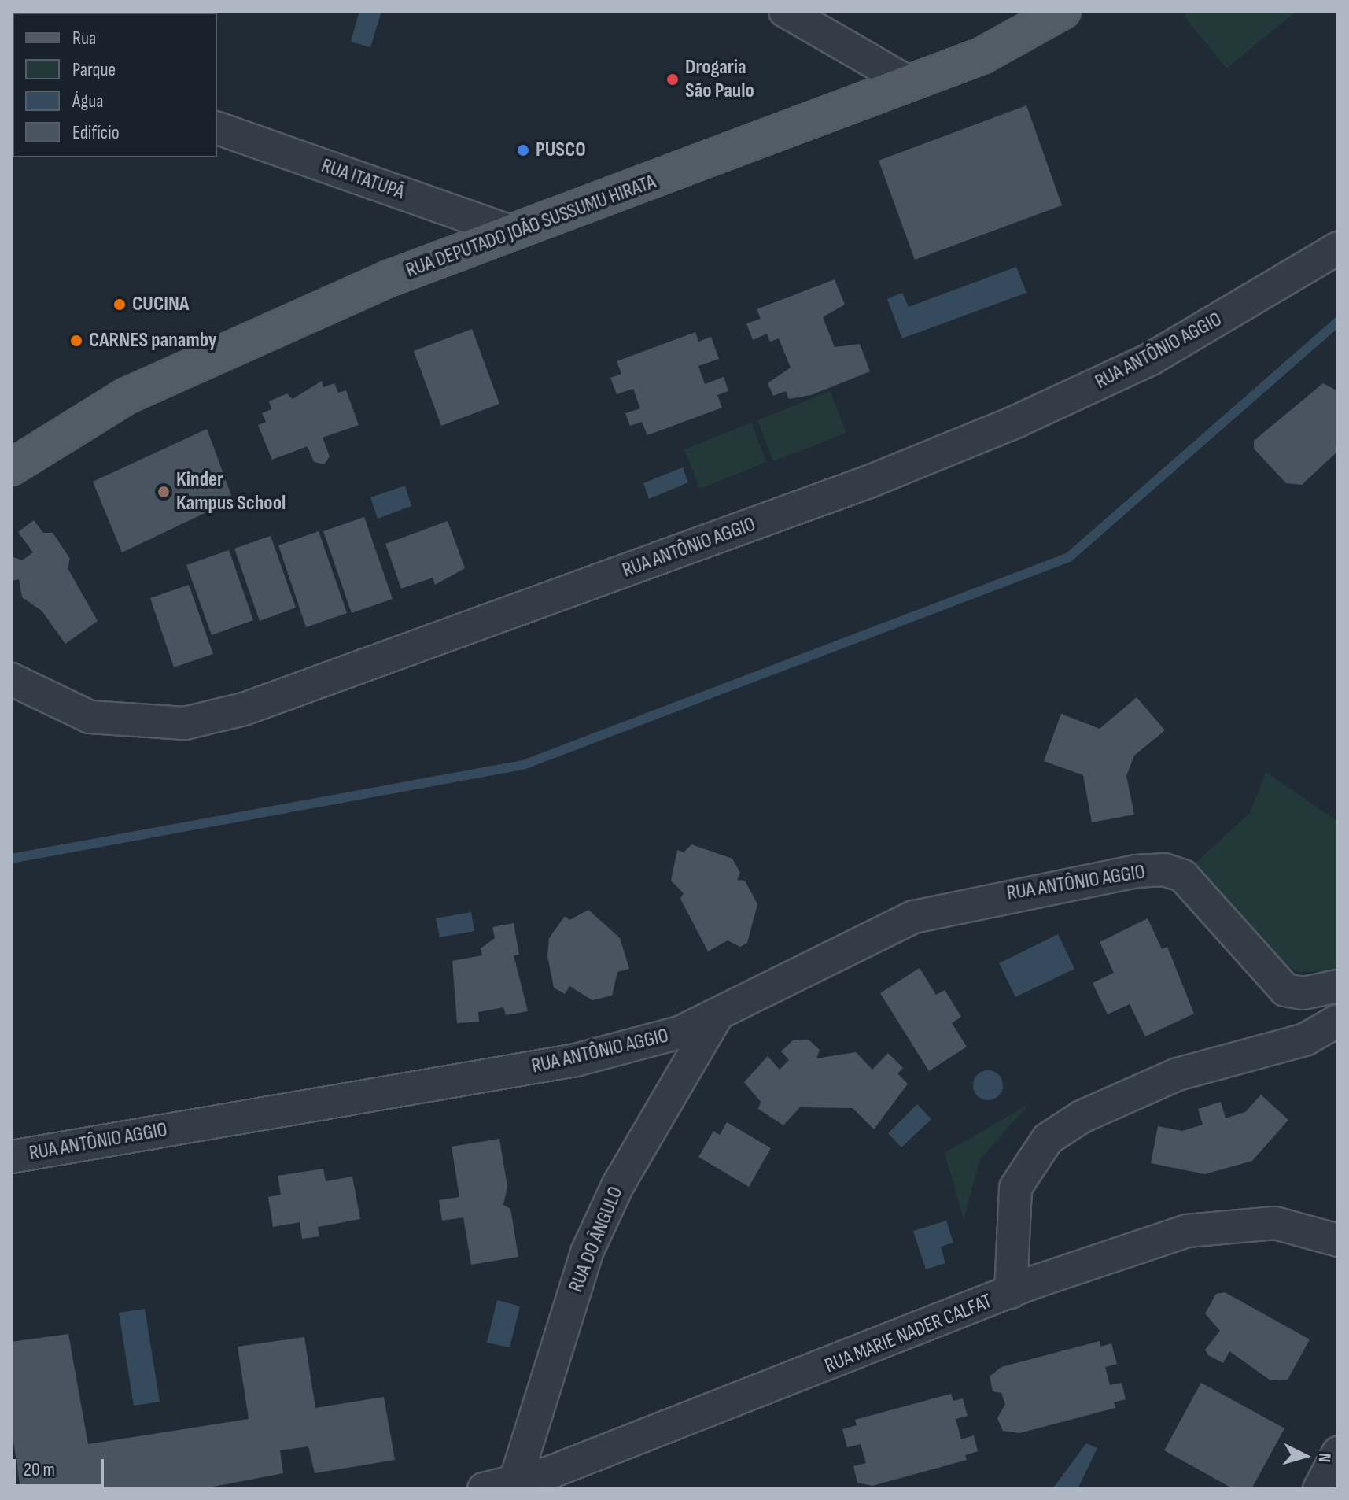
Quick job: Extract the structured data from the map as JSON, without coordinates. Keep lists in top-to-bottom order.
{
  "streets": {
    "main road": ["RUA DEPUTADO JOÃO SUSSUMU HIRATA"],
    "street": [
      "RUA ITATUPÃ",
      "RUA ANTÔNIO AGGIO",
      "RUA DO ÂNGULO",
      "RUA MARIE NADER CALFAT"
    ]
  },
  "crossings": [
    ["RUA ITATUPÃ", "RUA DEPUTADO JOÃO SUSSUMU HIRATA"],
    ["RUA ANTÔNIO AGGIO", "RUA DO ÂNGULO"],
    ["RUA DO ÂNGULO", "RUA MARIE NADER CALFAT"]
  ],
  "places": [
    "Drogaria São Paulo",
    "PUSCO",
    "CUCINA",
    "CARNES panamby",
    "Kinder Kampus School"
  ],
  "legend": [
    "Rua",
    "Parque",
    "Água",
    "Edifício"
  ],
  "scale_bar": "20 m",
  "north": "right"
}
